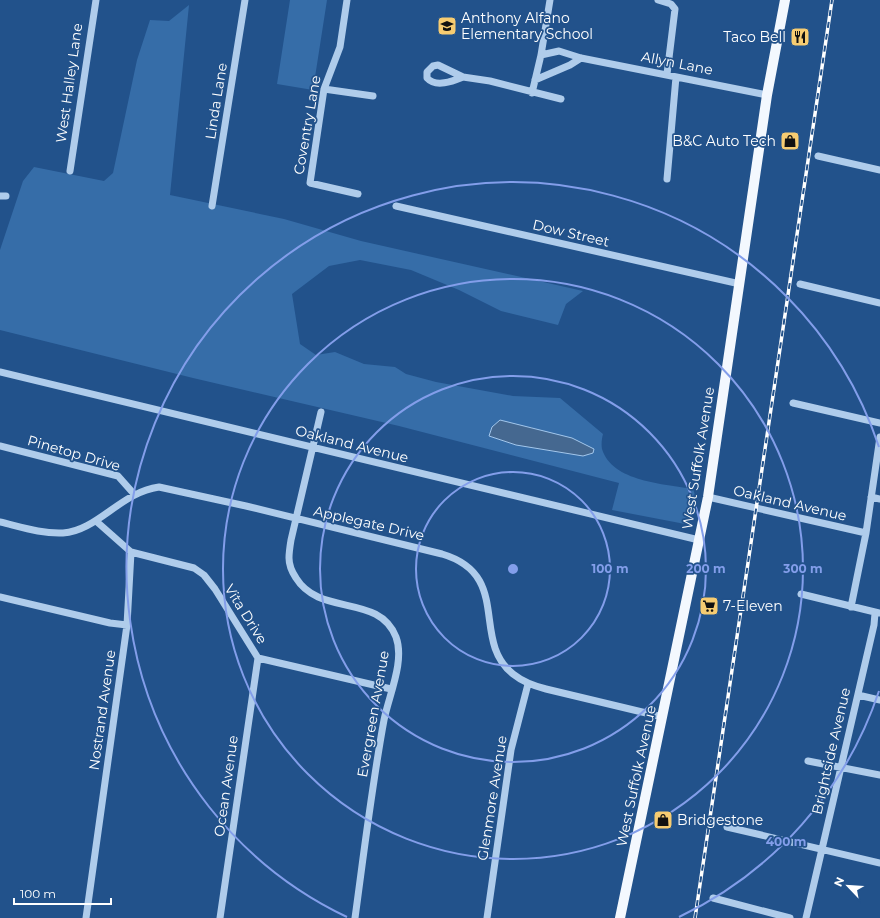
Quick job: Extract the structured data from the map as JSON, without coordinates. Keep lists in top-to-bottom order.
{
  "streets": {
    "main road": ["West Suffolk Avenue"],
    "street": [
      "Allyn Lane",
      "West Halley Lane",
      "Linda Lane",
      "Coventry Lane",
      "Dow Street",
      "Oakland Avenue",
      "Pinetop Drive",
      "Applegate Drive",
      "Vita Drive",
      "Nostrand Avenue",
      "Evergreen Avenue",
      "Brightside Avenue",
      "Ocean Avenue",
      "Glenmore Avenue"
    ]
  },
  "crossings": [
    ["Allyn Lane", "West Suffolk Avenue"],
    ["Dow Street", "West Suffolk Avenue"],
    ["Oakland Avenue", "West Suffolk Avenue"],
    ["Oakland Avenue", "Evergreen Avenue"],
    ["Pinetop Drive", "Applegate Drive"],
    ["West Suffolk Avenue", "Applegate Drive"],
    ["Applegate Drive", "Evergreen Avenue"],
    ["Applegate Drive", "Glenmore Avenue"],
    ["Vita Drive", "Nostrand Avenue"],
    ["Vita Drive", "Evergreen Avenue"],
    ["Vita Drive", "Ocean Avenue"]
  ],
  "places": {
    "school or university": ["Anthony Alfano Elementary School"],
    "restaurant": ["Taco Bell"],
    "shop": ["B&C Auto Tech", "Bridgestone"],
    "supermarket": ["7-Eleven"]
  },
  "scale_bar": "100 m",
  "north": "top left",
  "rings": [
    "100 m",
    "200 m",
    "300 m",
    "400 m"
  ]
}
